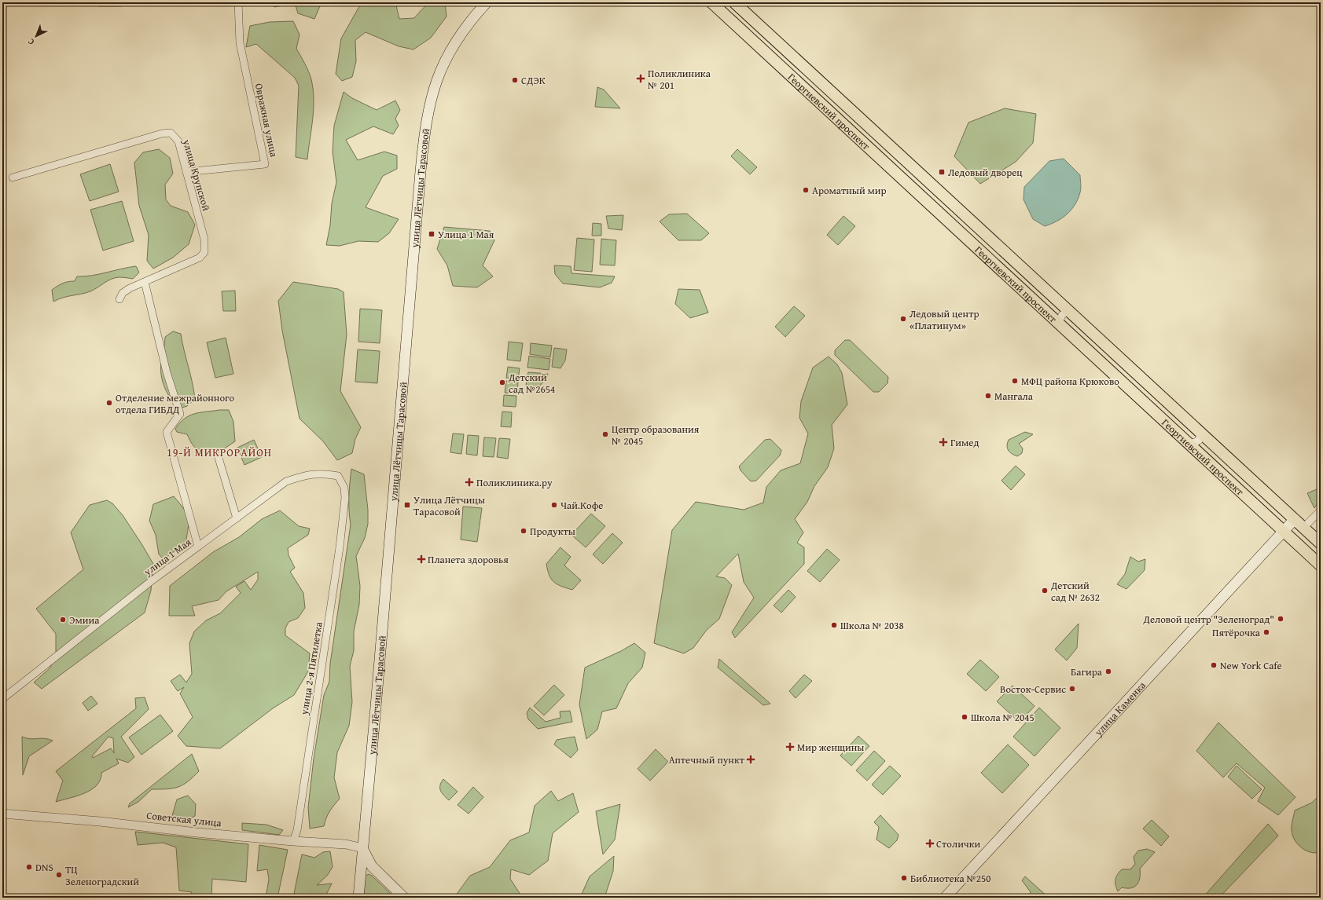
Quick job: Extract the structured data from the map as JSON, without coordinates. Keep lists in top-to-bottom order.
{
  "streets": {
    "main road": ["Георгиевский проспект", "улица Лётчицы Тарасовой", "улица Каменка"],
    "street": [
      "Овражная улица",
      "улица Крупской",
      "улица 1 Мая",
      "улица 2-я Пятилетка",
      "Советская улица"
    ]
  },
  "crossings": [
    ["Георгиевский проспект", "улица Каменка"],
    ["Овражная улица", "улица Крупской"],
    ["улица Лётчицы Тарасовой", "Советская улица"],
    ["улица 1 Мая", "улица 2-я Пятилетка"],
    ["улица 2-я Пятилетка", "Советская улица"]
  ],
  "districts": ["19-Й МИКРОРАЙОН"],
  "places": {
    "health": [
      "Поликлиника № 201",
      "Гимед",
      "Поликлиника.ру",
      "Планета здоровья",
      "Мир женщины",
      "Аптечный пункт",
      "Столички"
    ],
    "other": [
      "СДЭК",
      "Ароматный мир",
      "Ледовый центр «Платинум»",
      "МФЦ района Крюково",
      "Детский сад №2654",
      "Мангала",
      "Отделение межрайонного отдела ГИБДД",
      "Центр образования № 2045",
      "Чай.Кофе",
      "Продукты",
      "Детский сад № 2632",
      "Деловой центр \"Зеленоград\"",
      "Эмииа",
      "Школа № 2038",
      "Пятёрочка",
      "New York Cafe",
      "Багира",
      "Восток-Сервис",
      "Школа № 2045",
      "DNS",
      "ТЦ Зеленоградский",
      "Библиотека №250"
    ],
    "transit": ["Ледовый дворец", "Улица 1 Мая", "Улица Лётчицы Тарасовой"]
  },
  "north": "bottom left"
}
